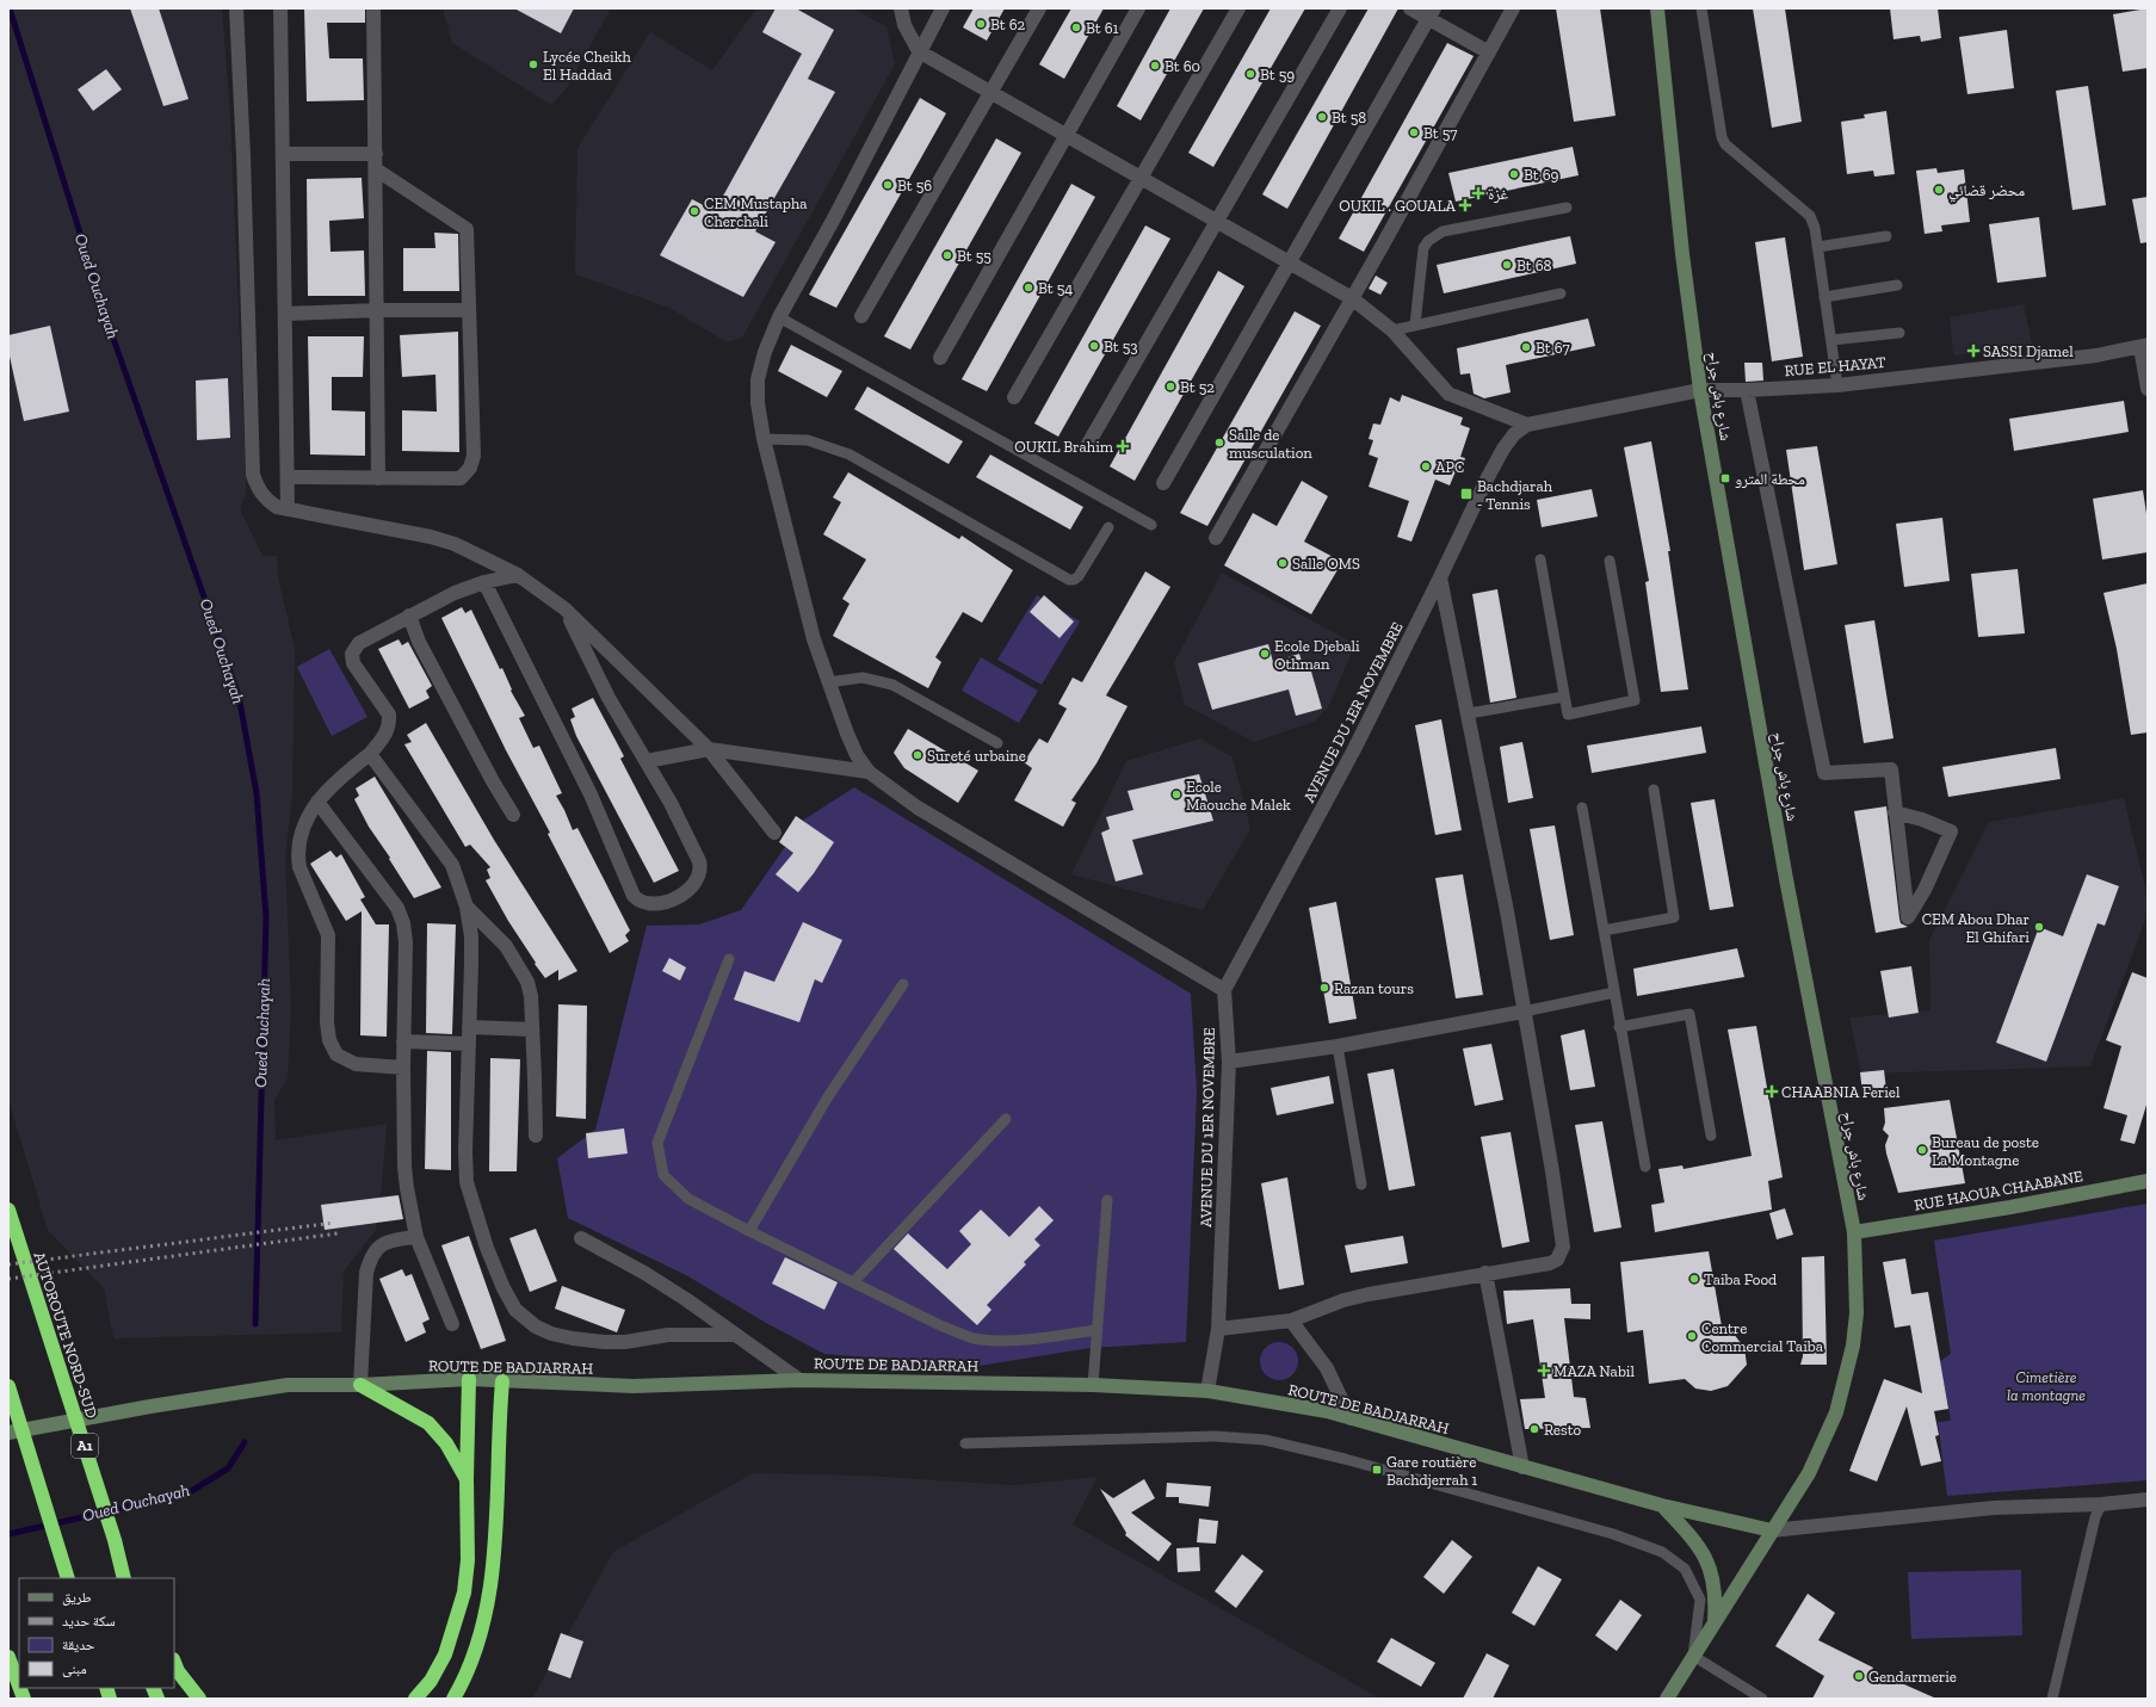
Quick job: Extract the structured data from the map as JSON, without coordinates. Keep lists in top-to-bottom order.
{
  "streets": {
    "highway": ["AUTOROUTE NORD-SUD", "A1"],
    "main road": ["شارع باش جراح", "RUE HAOUA CHAABANE", "ROUTE DE BADJARRAH"],
    "street": ["RUE EL HAYAT", "AVENUE DU 1ER NOVEMBRE"]
  },
  "crossings": [
    ["RUE EL HAYAT", "شارع باش جراح"],
    ["RUE EL HAYAT", "AVENUE DU 1ER NOVEMBRE"],
    ["شارع باش جراح", "RUE HAOUA CHAABANE"],
    ["شارع باش جراح", "ROUTE DE BADJARRAH"],
    ["AVENUE DU 1ER NOVEMBRE", "ROUTE DE BADJARRAH"]
  ],
  "water": ["Oued Ouchayah"],
  "parks": ["Cimetière la montagne"],
  "places": {
    "other": [
      "Bt 62",
      "Bt 61",
      "Lycée Cheikh El Haddad",
      "Bt 60",
      "Bt 59",
      "Bt 58",
      "Bt 57",
      "Bt 69",
      "Bt 56",
      "محضر قضائي",
      "CEM Mustapha Cherchali",
      "Bt 55",
      "Bt 68",
      "Bt 54",
      "Bt 53",
      "Bt 67",
      "Bt 52",
      "Salle de musculation",
      "APC",
      "Salle OMS",
      "Ecole Djebali Othman",
      "Sureté urbaine",
      "Ecole Maouche Malek",
      "CEM Abou Dhar El Ghifari",
      "Razan tours",
      "Bureau de poste La Montagne",
      "Taiba Food",
      "Centre Commercial Taiba",
      "Resto",
      "Gendarmerie"
    ],
    "health": [
      "غزة",
      "OUKIL . GOUALA",
      "SASSI Djamel",
      "OUKIL Brahim",
      "CHAABNIA Feriel",
      "MAZA Nabil"
    ],
    "transit": ["محطة المترو", "Bachdjarah - Tennis", "Gare routière Bachdjerrah 1"]
  },
  "legend": [
    "طريق",
    "سكة حديد",
    "حديقة",
    "مبنى"
  ]
}
